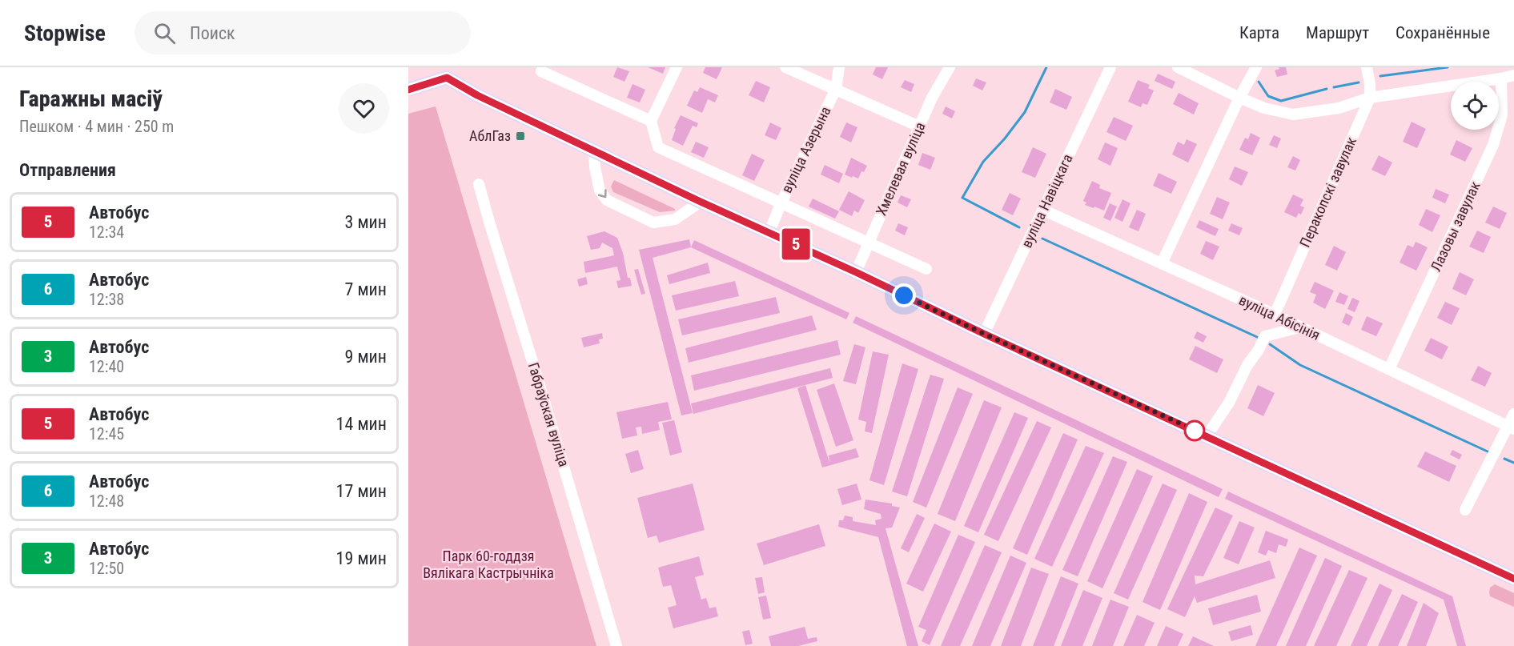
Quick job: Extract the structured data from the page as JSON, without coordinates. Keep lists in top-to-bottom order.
{
  "streets": {
    "street": [
      "вуліца Азерына",
      "Хмелевая вуліца",
      "Перакопскі завулак",
      "вуліца Навіцкага",
      "Лазовы завулак",
      "вуліца Абісінія",
      "Габраўская вуліца"
    ]
  },
  "crossings": [
    ["Перакопскі завулак", "вуліца Абісінія"],
    ["вуліца Навіцкага", "вуліца Абісінія"],
    ["Лазовы завулак", "вуліца Абісінія"]
  ],
  "parks": ["Парк 60-годдзя Вялікага Кастрычніка"],
  "places": {
    "transit": ["АблГаз"]
  },
  "lines": ["bus line 5"],
  "page": {
    "header": "Stopwise",
    "search": "Поиск",
    "nav": ["Карта", "Маршрут", "Сохранённые"],
    "heading": [
      ["Гаражны масіў", "Пешком · 4 мин · 250 m"],
      "Отправления"
    ],
    "on_map": "5",
    "list": [
      {
        "mark": "5",
        "name": "Автобус",
        "note": "12:34",
        "value": "3 мин"
      },
      {
        "mark": "6",
        "name": "Автобус",
        "note": "12:38",
        "value": "7 мин"
      },
      {
        "mark": "3",
        "name": "Автобус",
        "note": "12:40",
        "value": "9 мин"
      },
      {
        "mark": "5",
        "name": "Автобус",
        "note": "12:45",
        "value": "14 мин"
      },
      {
        "mark": "6",
        "name": "Автобус",
        "note": "12:48",
        "value": "17 мин"
      },
      {
        "mark": "3",
        "name": "Автобус",
        "note": "12:50",
        "value": "19 мин"
      }
    ]
  }
}
